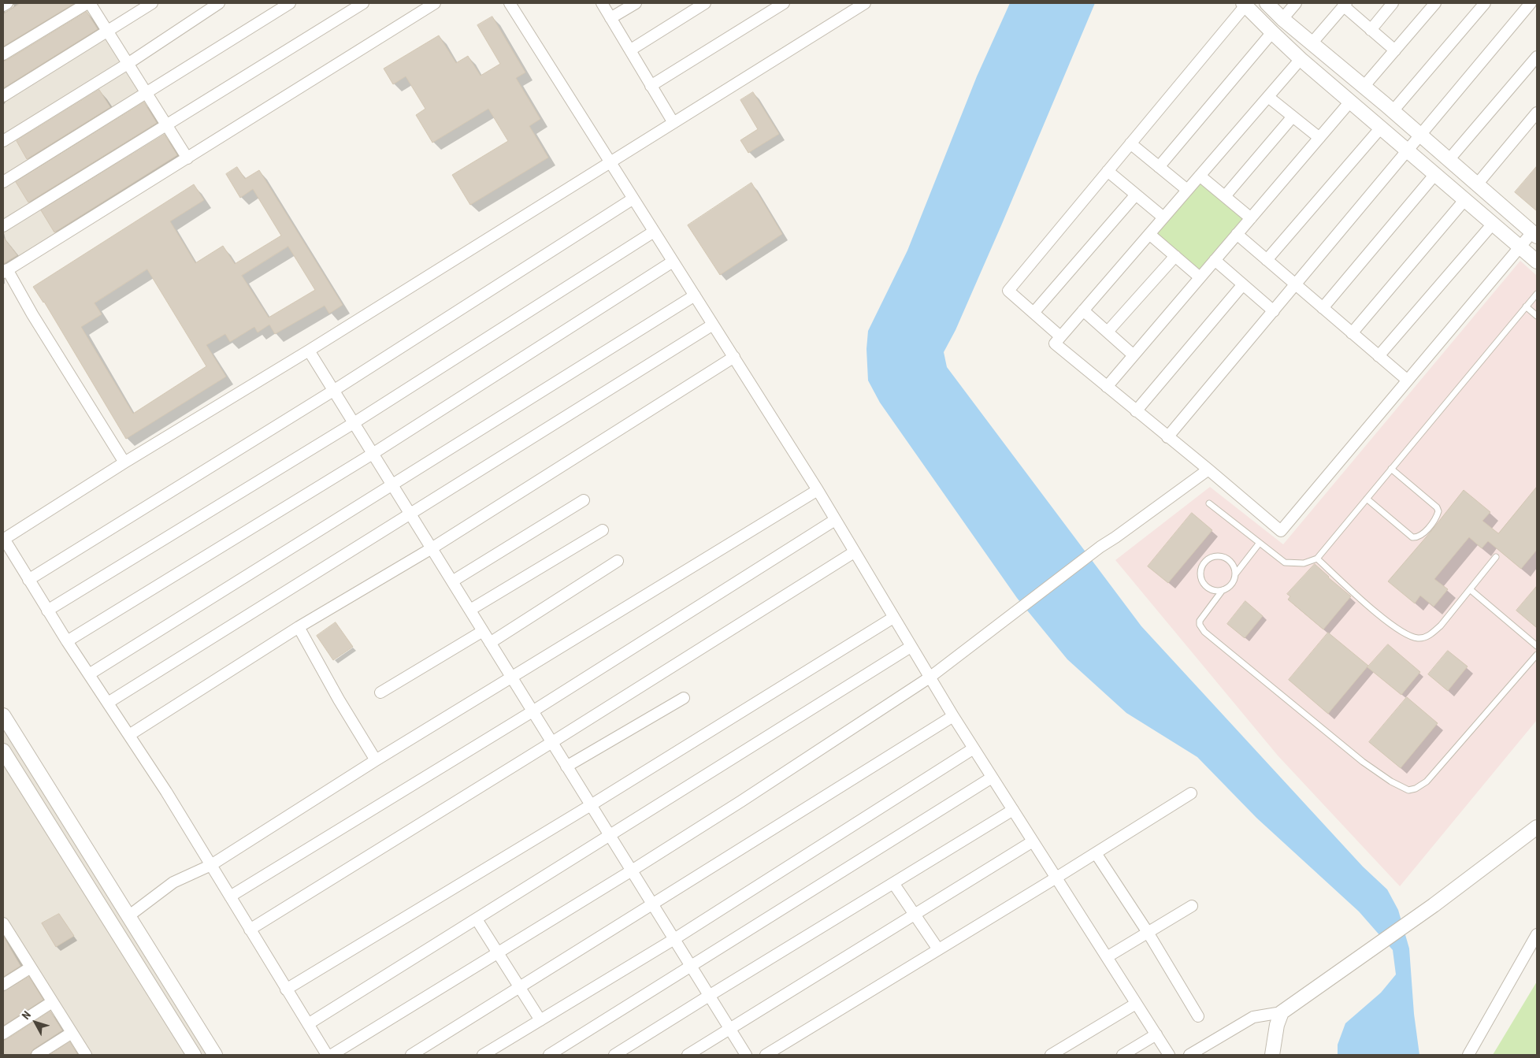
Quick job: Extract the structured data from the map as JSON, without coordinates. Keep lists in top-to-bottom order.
{
  "north": "top left"
}
